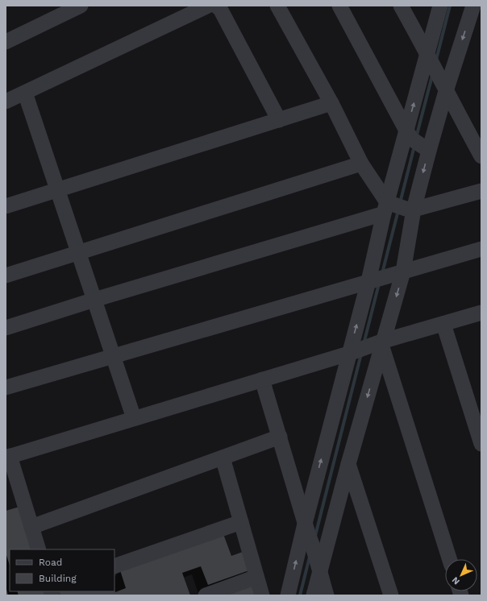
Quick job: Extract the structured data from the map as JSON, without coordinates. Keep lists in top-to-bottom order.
{
  "legend": ["Road", "Building"],
  "north": "bottom left"
}
